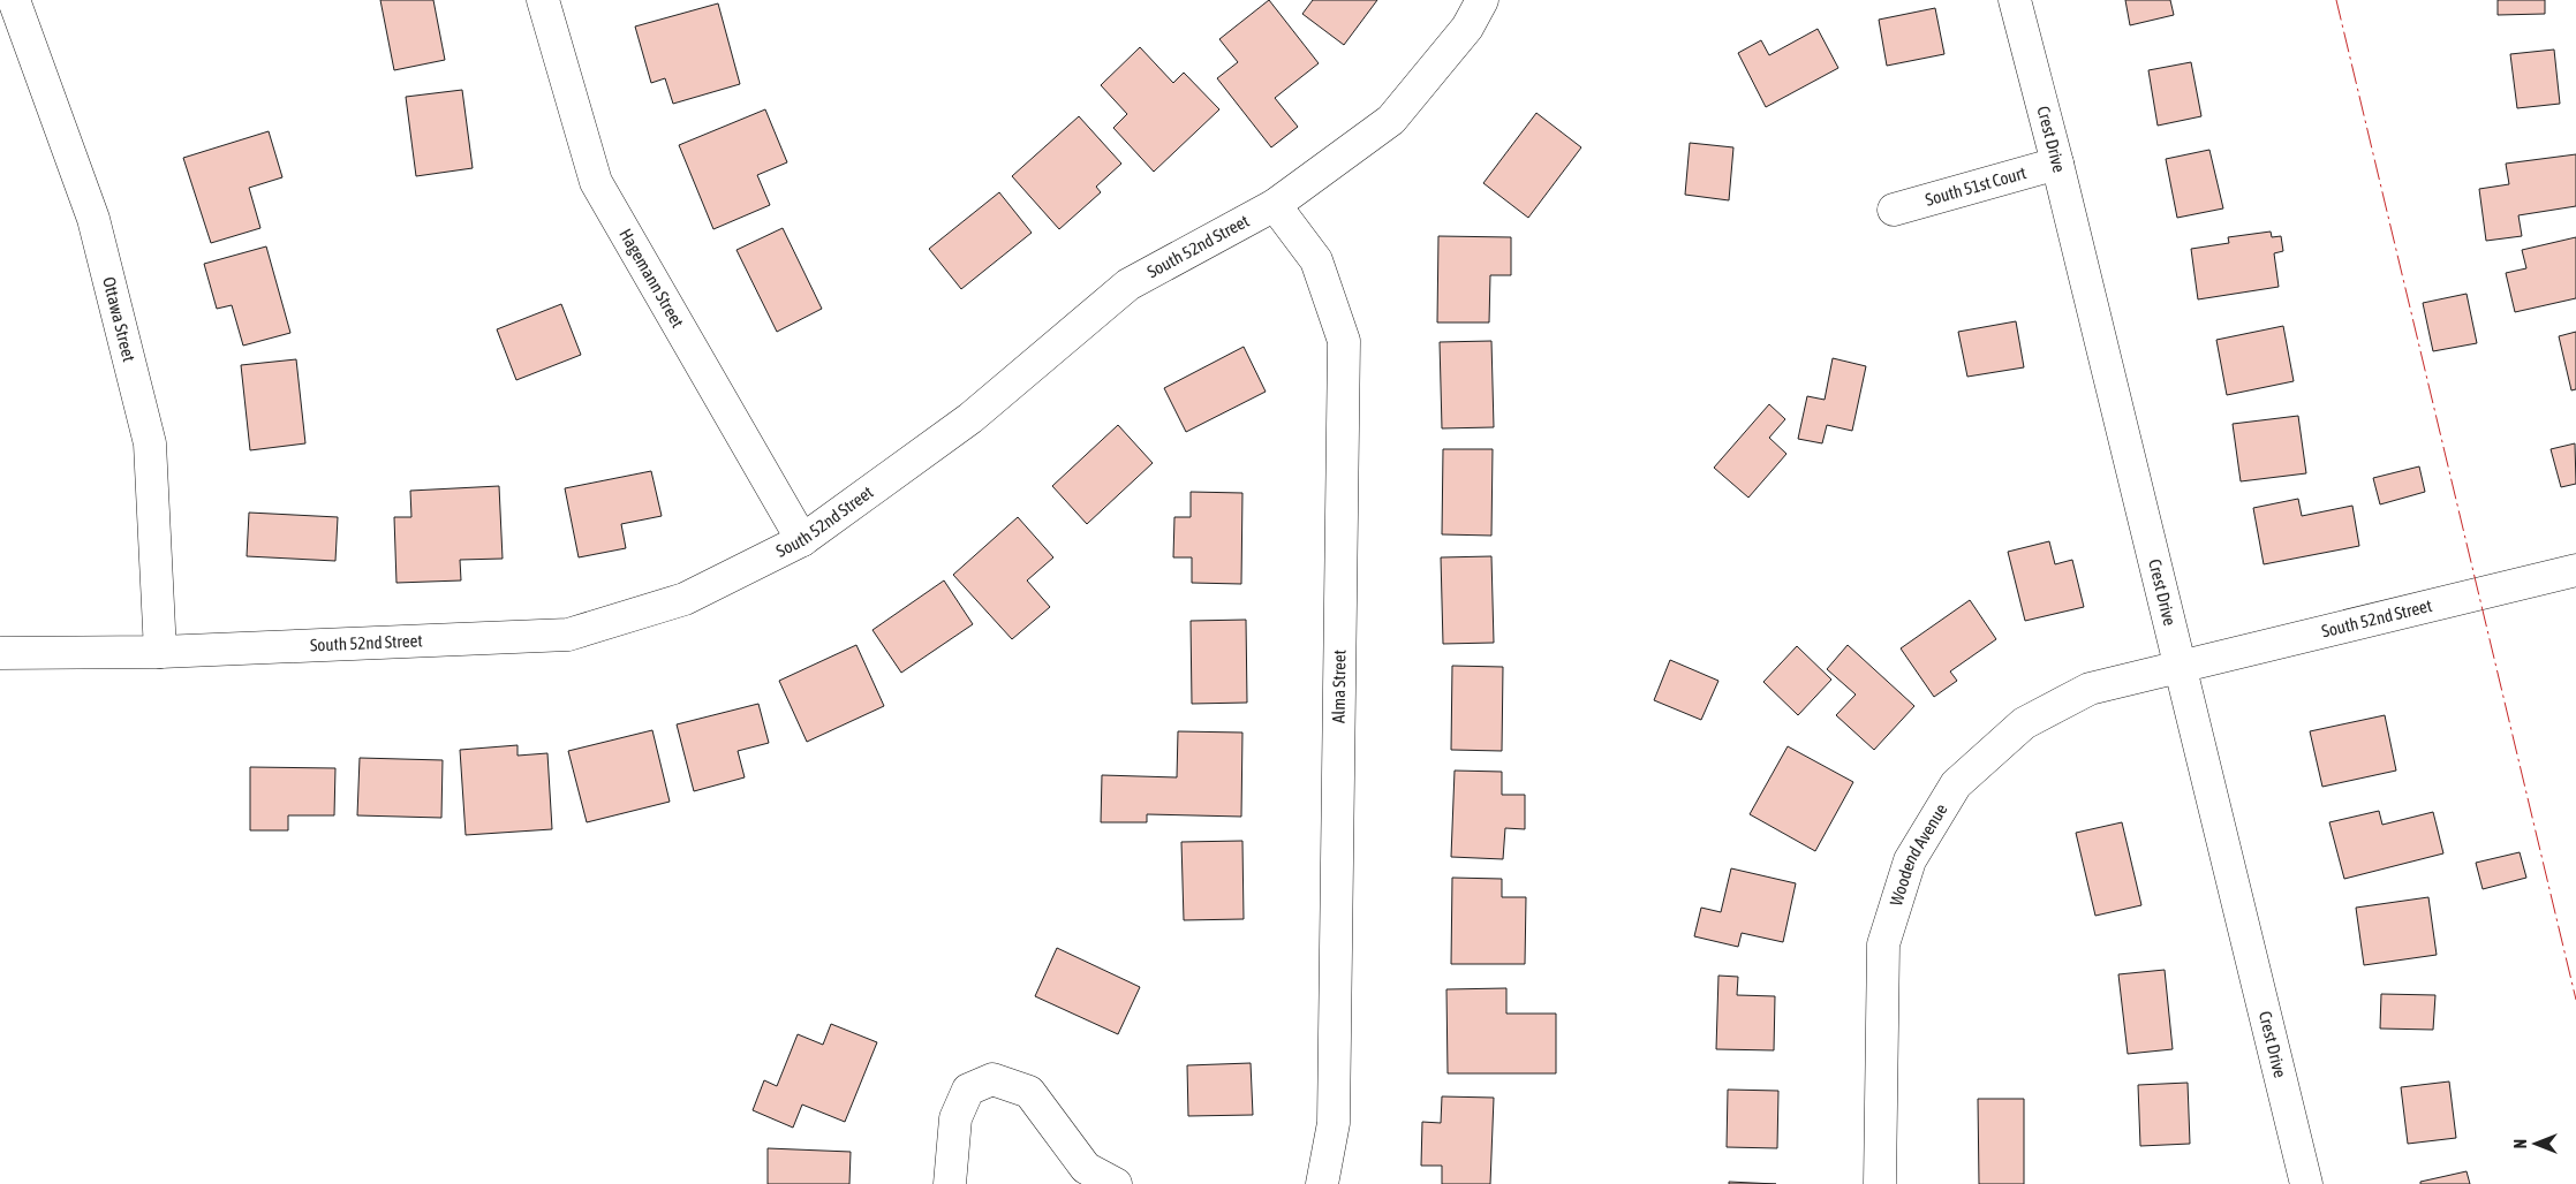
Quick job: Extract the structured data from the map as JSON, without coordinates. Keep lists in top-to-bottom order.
{
  "streets": {
    "street": [
      "Crest Drive",
      "South 51st Court",
      "South 52nd Street",
      "Hagemann Street",
      "Ottawa Street",
      "Alma Street",
      "Woodend Avenue"
    ]
  },
  "crossings": [
    ["Crest Drive", "South 51st Court"],
    ["Crest Drive", "South 52nd Street"],
    ["Crest Drive", "Woodend Avenue"],
    ["South 52nd Street", "Hagemann Street"],
    ["South 52nd Street", "Ottawa Street"],
    ["South 52nd Street", "Alma Street"],
    ["South 52nd Street", "Woodend Avenue"]
  ],
  "north": "left"
}
